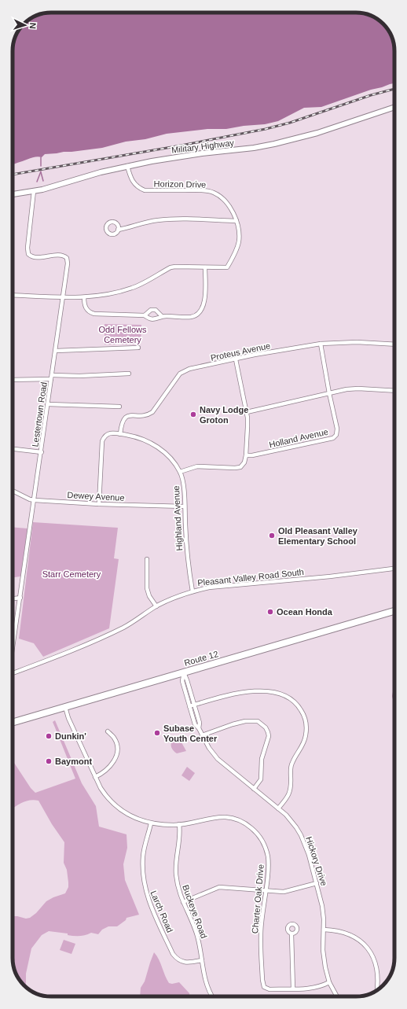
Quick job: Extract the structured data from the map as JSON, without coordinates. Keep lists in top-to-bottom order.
{
  "streets": {
    "highway": ["Route 12"],
    "street": [
      "Military Highway",
      "Horizon Drive",
      "Proteus Avenue",
      "Lestertown Road",
      "Holland Avenue",
      "Dewey Avenue",
      "Highland Avenue",
      "Pleasant Valley Road South",
      "Hickory Drive",
      "Charter Oak Drive",
      "Larch Road",
      "Buckeye Road"
    ]
  },
  "crossings": [
    ["Military Highway", "Horizon Drive"],
    ["Military Highway", "Lestertown Road"],
    ["Proteus Avenue", "Holland Avenue"],
    ["Proteus Avenue", "Highland Avenue"],
    ["Lestertown Road", "Dewey Avenue"],
    ["Dewey Avenue", "Highland Avenue"],
    ["Highland Avenue", "Pleasant Valley Road South"],
    ["Route 12", "Hickory Drive"],
    ["Route 12", "Charter Oak Drive"],
    ["Charter Oak Drive", "Larch Road"],
    ["Charter Oak Drive", "Buckeye Road"],
    ["Larch Road", "Buckeye Road"]
  ],
  "parks": ["Odd Fellows Cemetery", "Starr Cemetery"],
  "places": [
    "Navy Lodge Groton",
    "Old Pleasant Valley Elementary School",
    "Ocean Honda",
    "Subase Youth Center",
    "Dunkin'",
    "Baymont"
  ],
  "north": "right"
}
